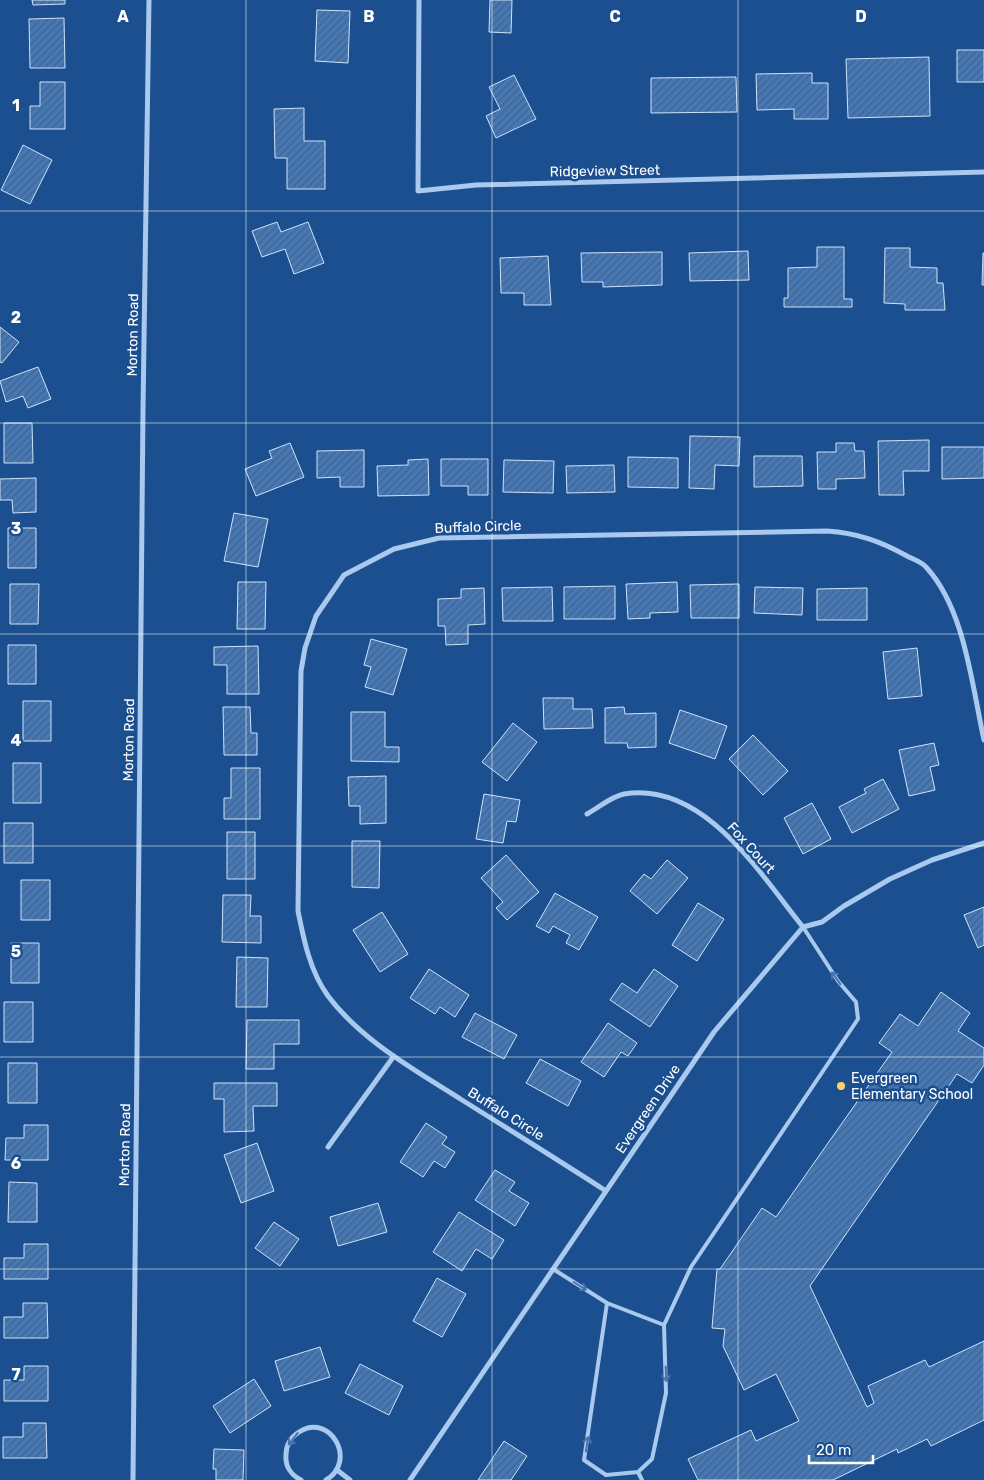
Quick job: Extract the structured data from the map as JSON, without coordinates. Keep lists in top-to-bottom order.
{
  "streets": {
    "street": [
      "Ridgeview Street",
      "Morton Road",
      "Buffalo Circle",
      "Fox Court",
      "Evergreen Drive"
    ]
  },
  "crossings": [
    ["Buffalo Circle", "Evergreen Drive"],
    ["Fox Court", "Evergreen Drive"]
  ],
  "places": ["Evergreen Elementary School"],
  "scale_bar": "20 m",
  "grid": {
    "columns": [
      "A",
      "B",
      "C",
      "D"
    ],
    "rows": [
      "1",
      "2",
      "3",
      "4",
      "5",
      "6",
      "7"
    ]
  }
}
